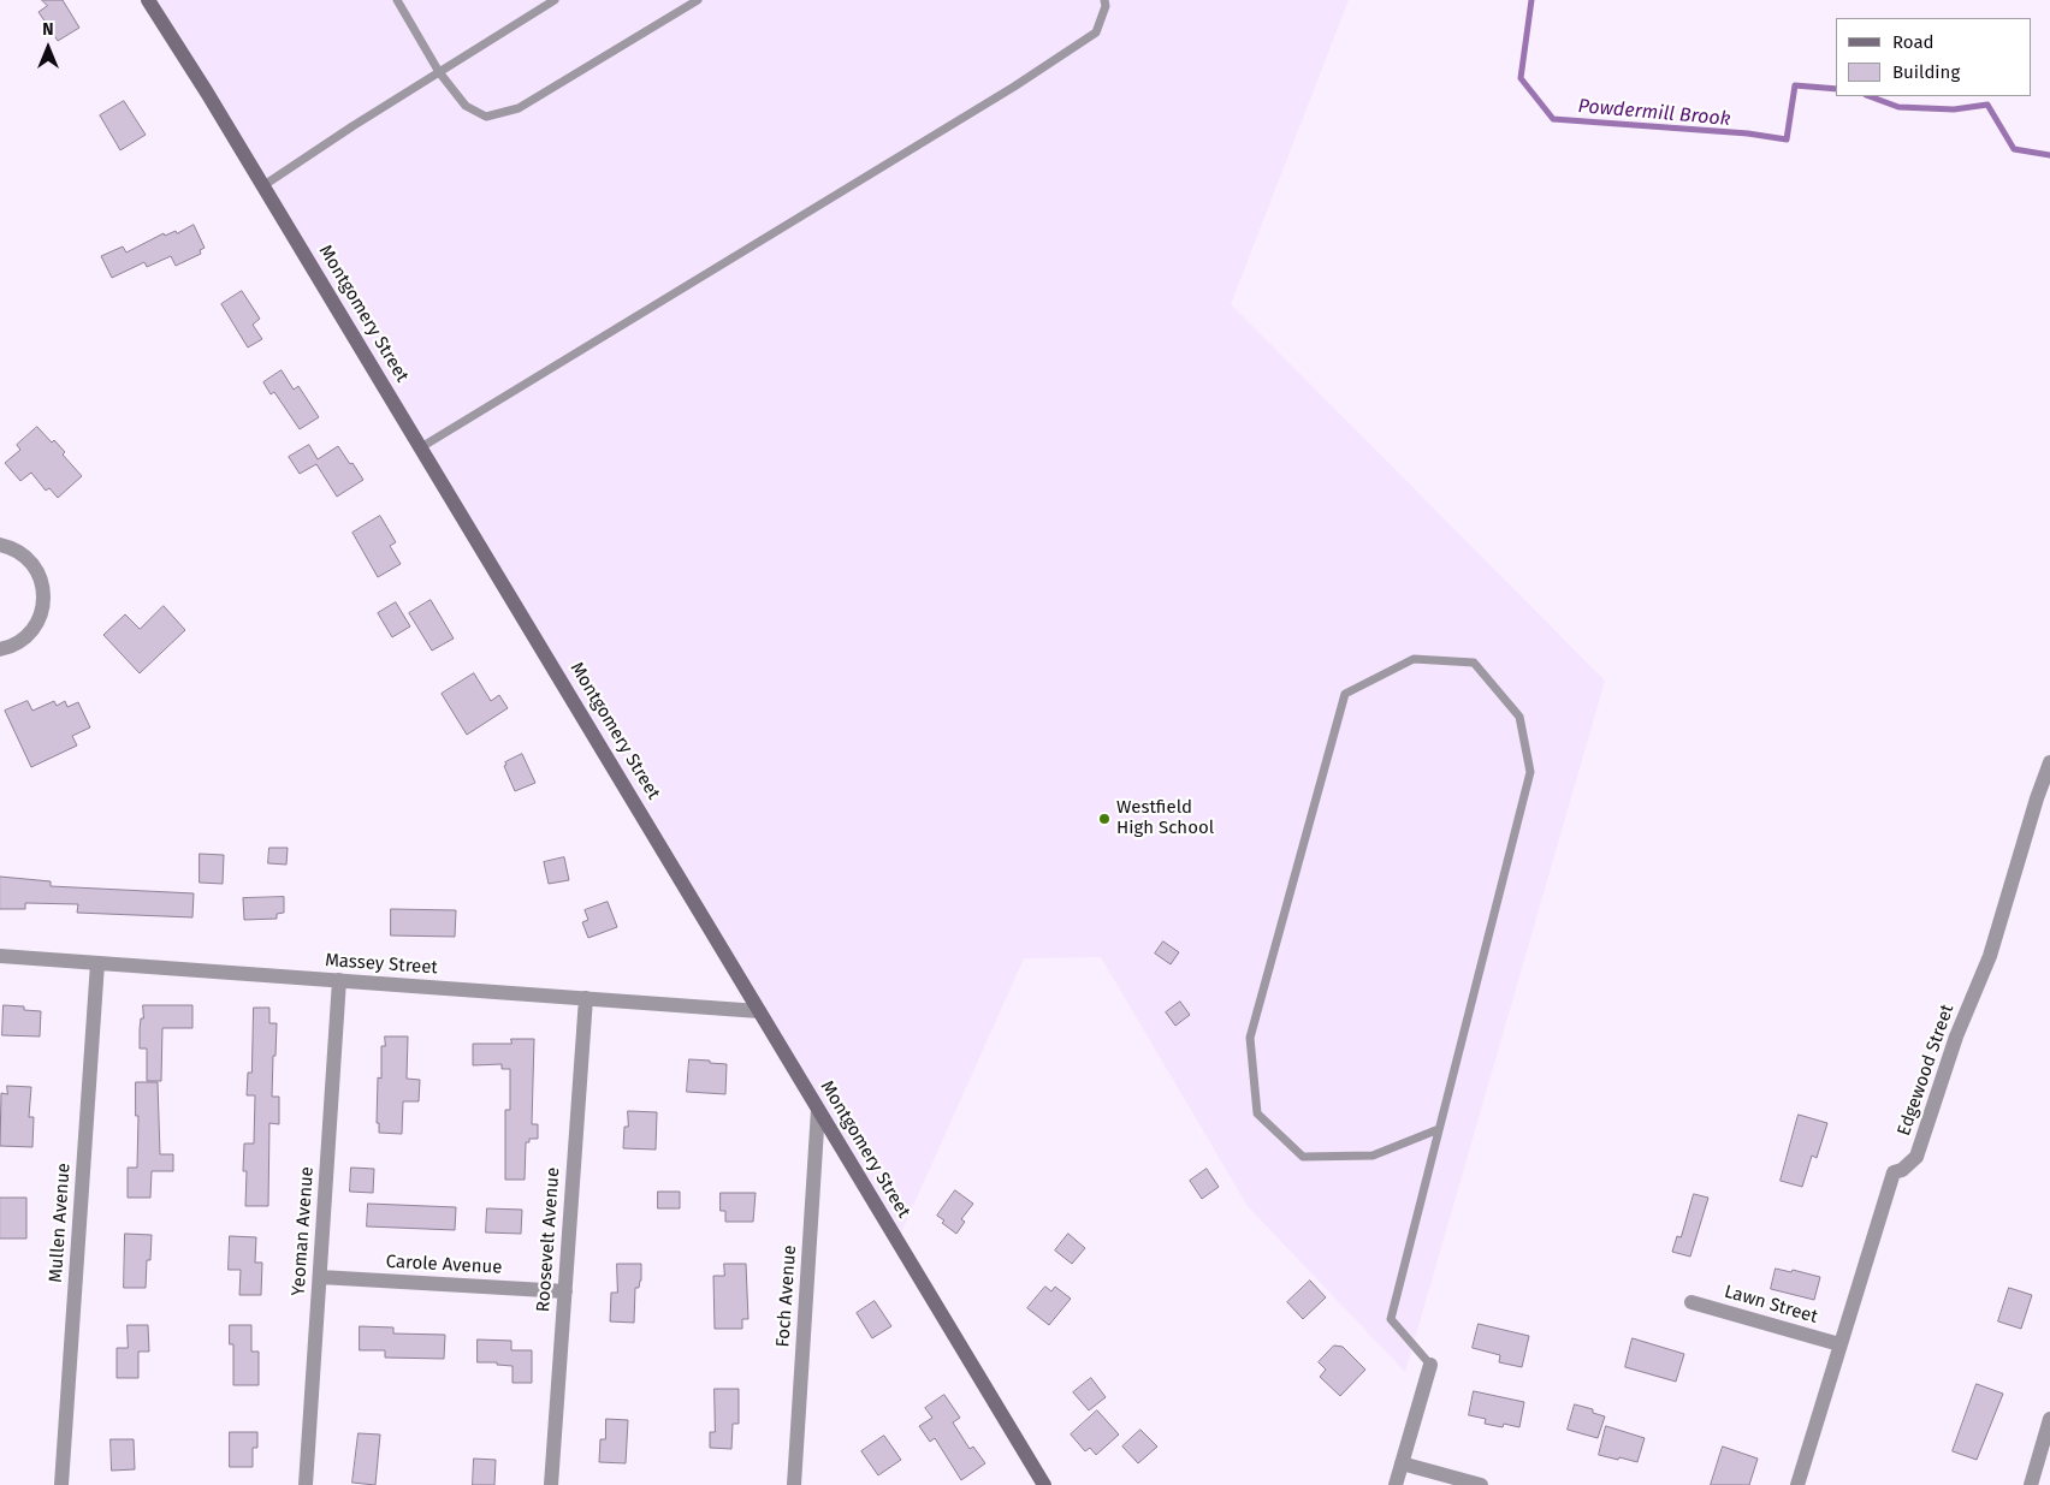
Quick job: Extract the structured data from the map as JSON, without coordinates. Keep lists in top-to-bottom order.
{
  "streets": {
    "main road": ["Montgomery Street"],
    "street": [
      "Massey Street",
      "Edgewood Street",
      "Mullen Avenue",
      "Yeoman Avenue",
      "Roosevelt Avenue",
      "Carole Avenue",
      "Foch Avenue",
      "Lawn Street"
    ]
  },
  "crossings": [
    ["Montgomery Street", "Massey Street"],
    ["Montgomery Street", "Foch Avenue"],
    ["Massey Street", "Mullen Avenue"],
    ["Massey Street", "Yeoman Avenue"],
    ["Massey Street", "Roosevelt Avenue"],
    ["Edgewood Street", "Lawn Street"],
    ["Yeoman Avenue", "Carole Avenue"],
    ["Roosevelt Avenue", "Carole Avenue"]
  ],
  "water": ["Powdermill Brook"],
  "places": ["Westfield High School"],
  "legend": ["Road", "Building"],
  "north": "top"
}
